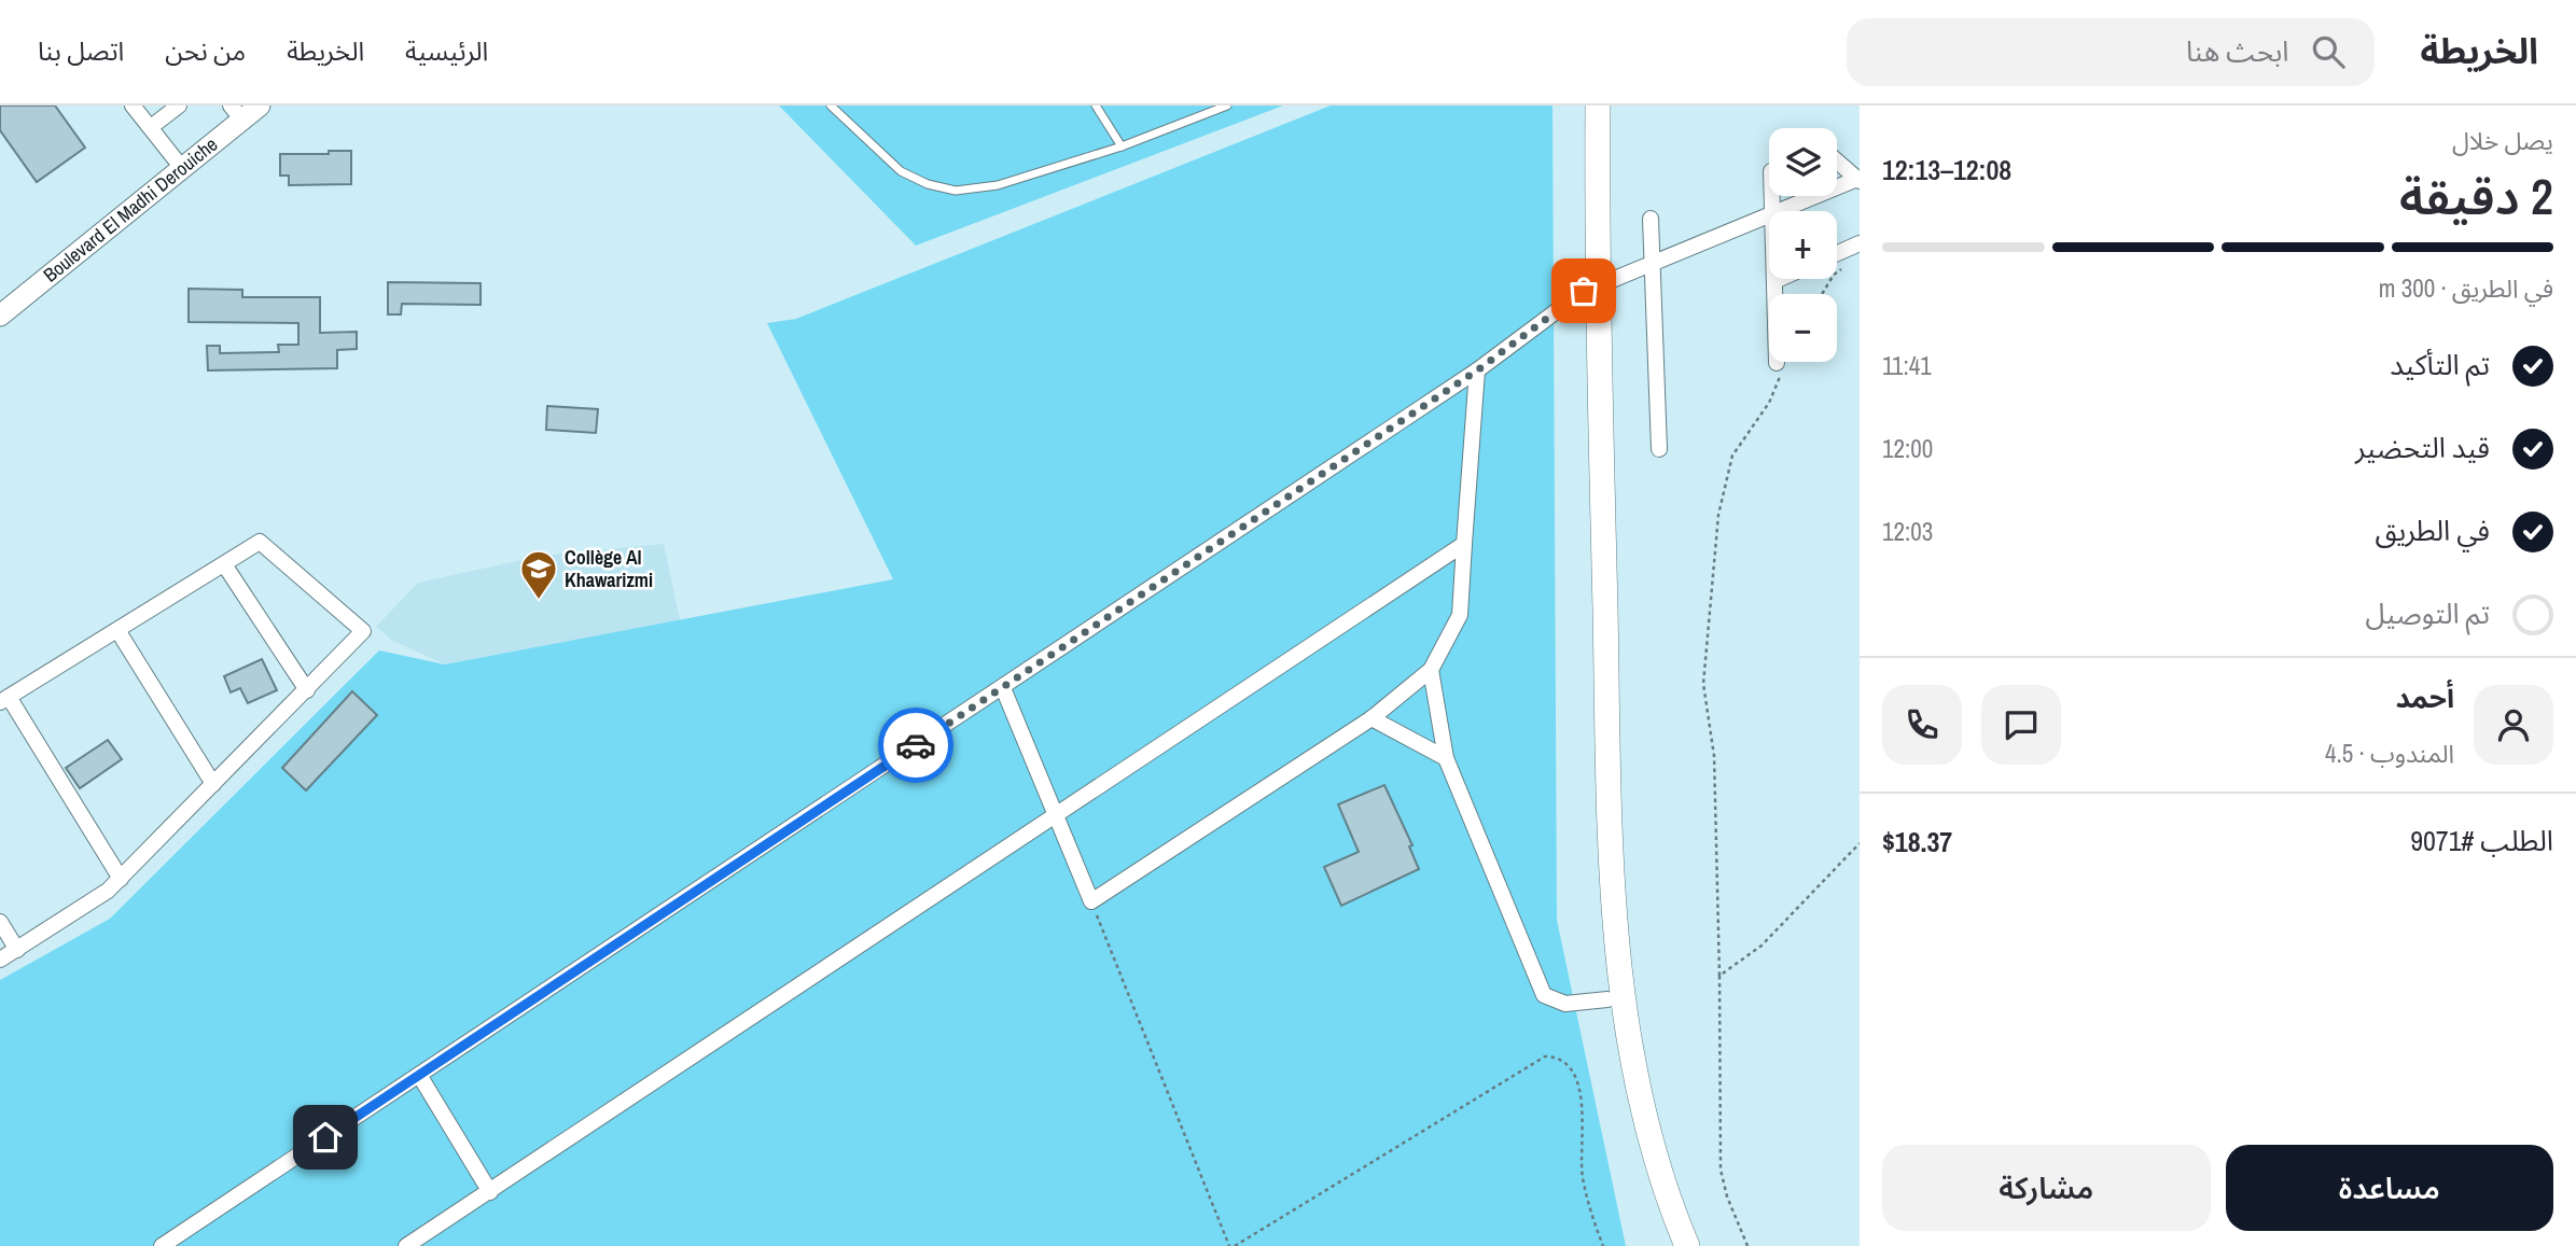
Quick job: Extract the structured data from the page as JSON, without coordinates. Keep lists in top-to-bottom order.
{
  "streets": {
    "street": ["Boulevard El Madhi Derouiche"]
  },
  "places": {
    "school or university": ["Collège Al Khawarizmi"]
  },
  "page": {
    "header": "الخريطة",
    "search": "ابحث هنا",
    "nav": [
      "الرئيسية",
      "الخريطة",
      "من نحن",
      "اتصل بنا"
    ],
    "heading": ["2 دقيقة", "يصل خلال", "12:08–12:13"],
    "panel": [
      "أحمد",
      "المندوب · 4.5",
      "الطلب #9071",
      "$18.37"
    ],
    "map_buttons": ["+", "−"],
    "bar": "في الطريق · 300 m",
    "list": [
      ["تم التأكيد", "11:41"],
      ["قيد التحضير", "12:00"],
      ["في الطريق", "12:03"],
      "تم التوصيل"
    ],
    "buttons": ["مساعدة", "مشاركة"]
  }
}
